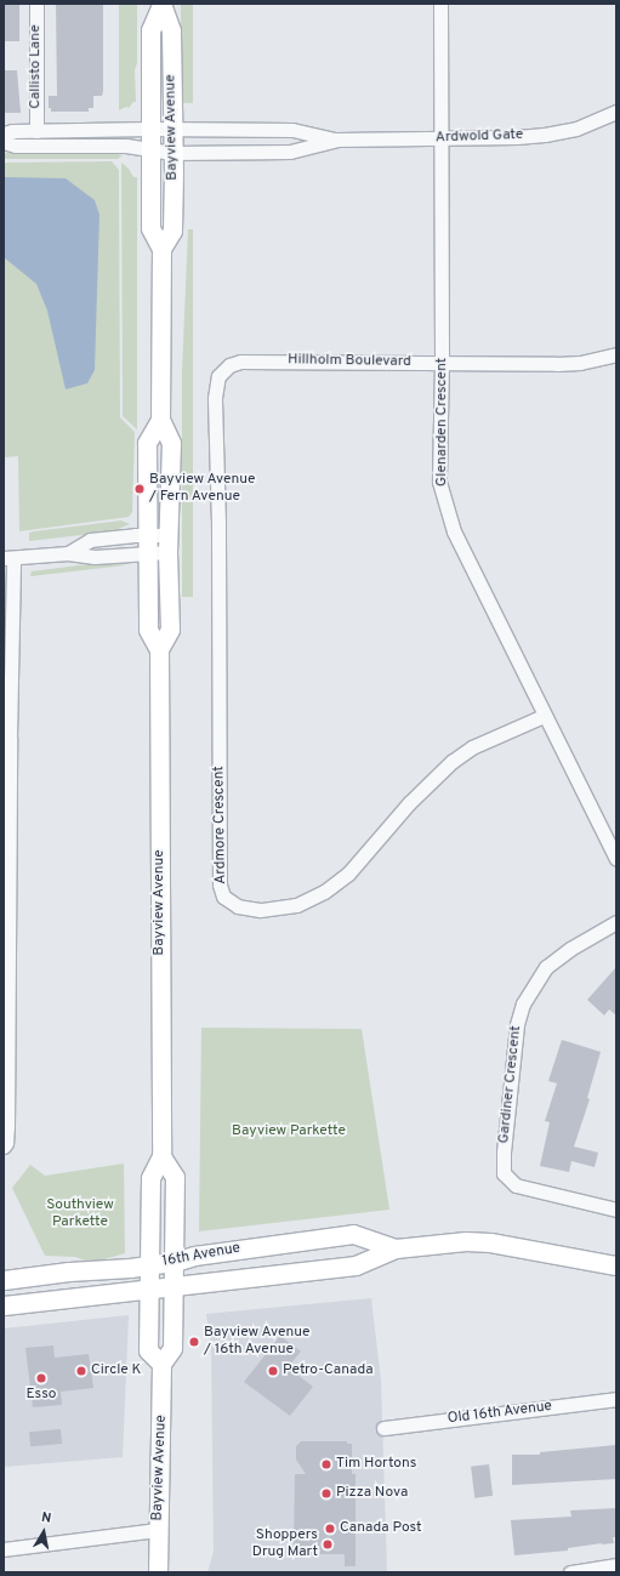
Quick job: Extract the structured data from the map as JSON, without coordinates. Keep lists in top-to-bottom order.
{
  "streets": {
    "main road": ["Bayview Avenue", "16th Avenue"],
    "street": [
      "Callisto Lane",
      "Ardwold Gate",
      "Hillholm Boulevard",
      "Glenarden Crescent",
      "Ardmore Crescent",
      "Gardiner Crescent",
      "Old 16th Avenue"
    ]
  },
  "crossings": [
    ["Callisto Lane", "Ardwold Gate"],
    ["Bayview Avenue", "Ardwold Gate"],
    ["Bayview Avenue", "16th Avenue"],
    ["Ardwold Gate", "Glenarden Crescent"],
    ["Hillholm Boulevard", "Glenarden Crescent"],
    ["Hillholm Boulevard", "Ardmore Crescent"],
    ["Glenarden Crescent", "Ardmore Crescent"]
  ],
  "parks": ["Bayview Parkette", "Southview Parkette"],
  "places": [
    "Bayview Avenue / Fern Avenue",
    "Bayview Avenue / 16th Avenue",
    "Circle K",
    "Petro-Canada",
    "Esso",
    "Tim Hortons",
    "Pizza Nova",
    "Canada Post",
    "Shoppers Drug Mart"
  ],
  "north": "top"
}
